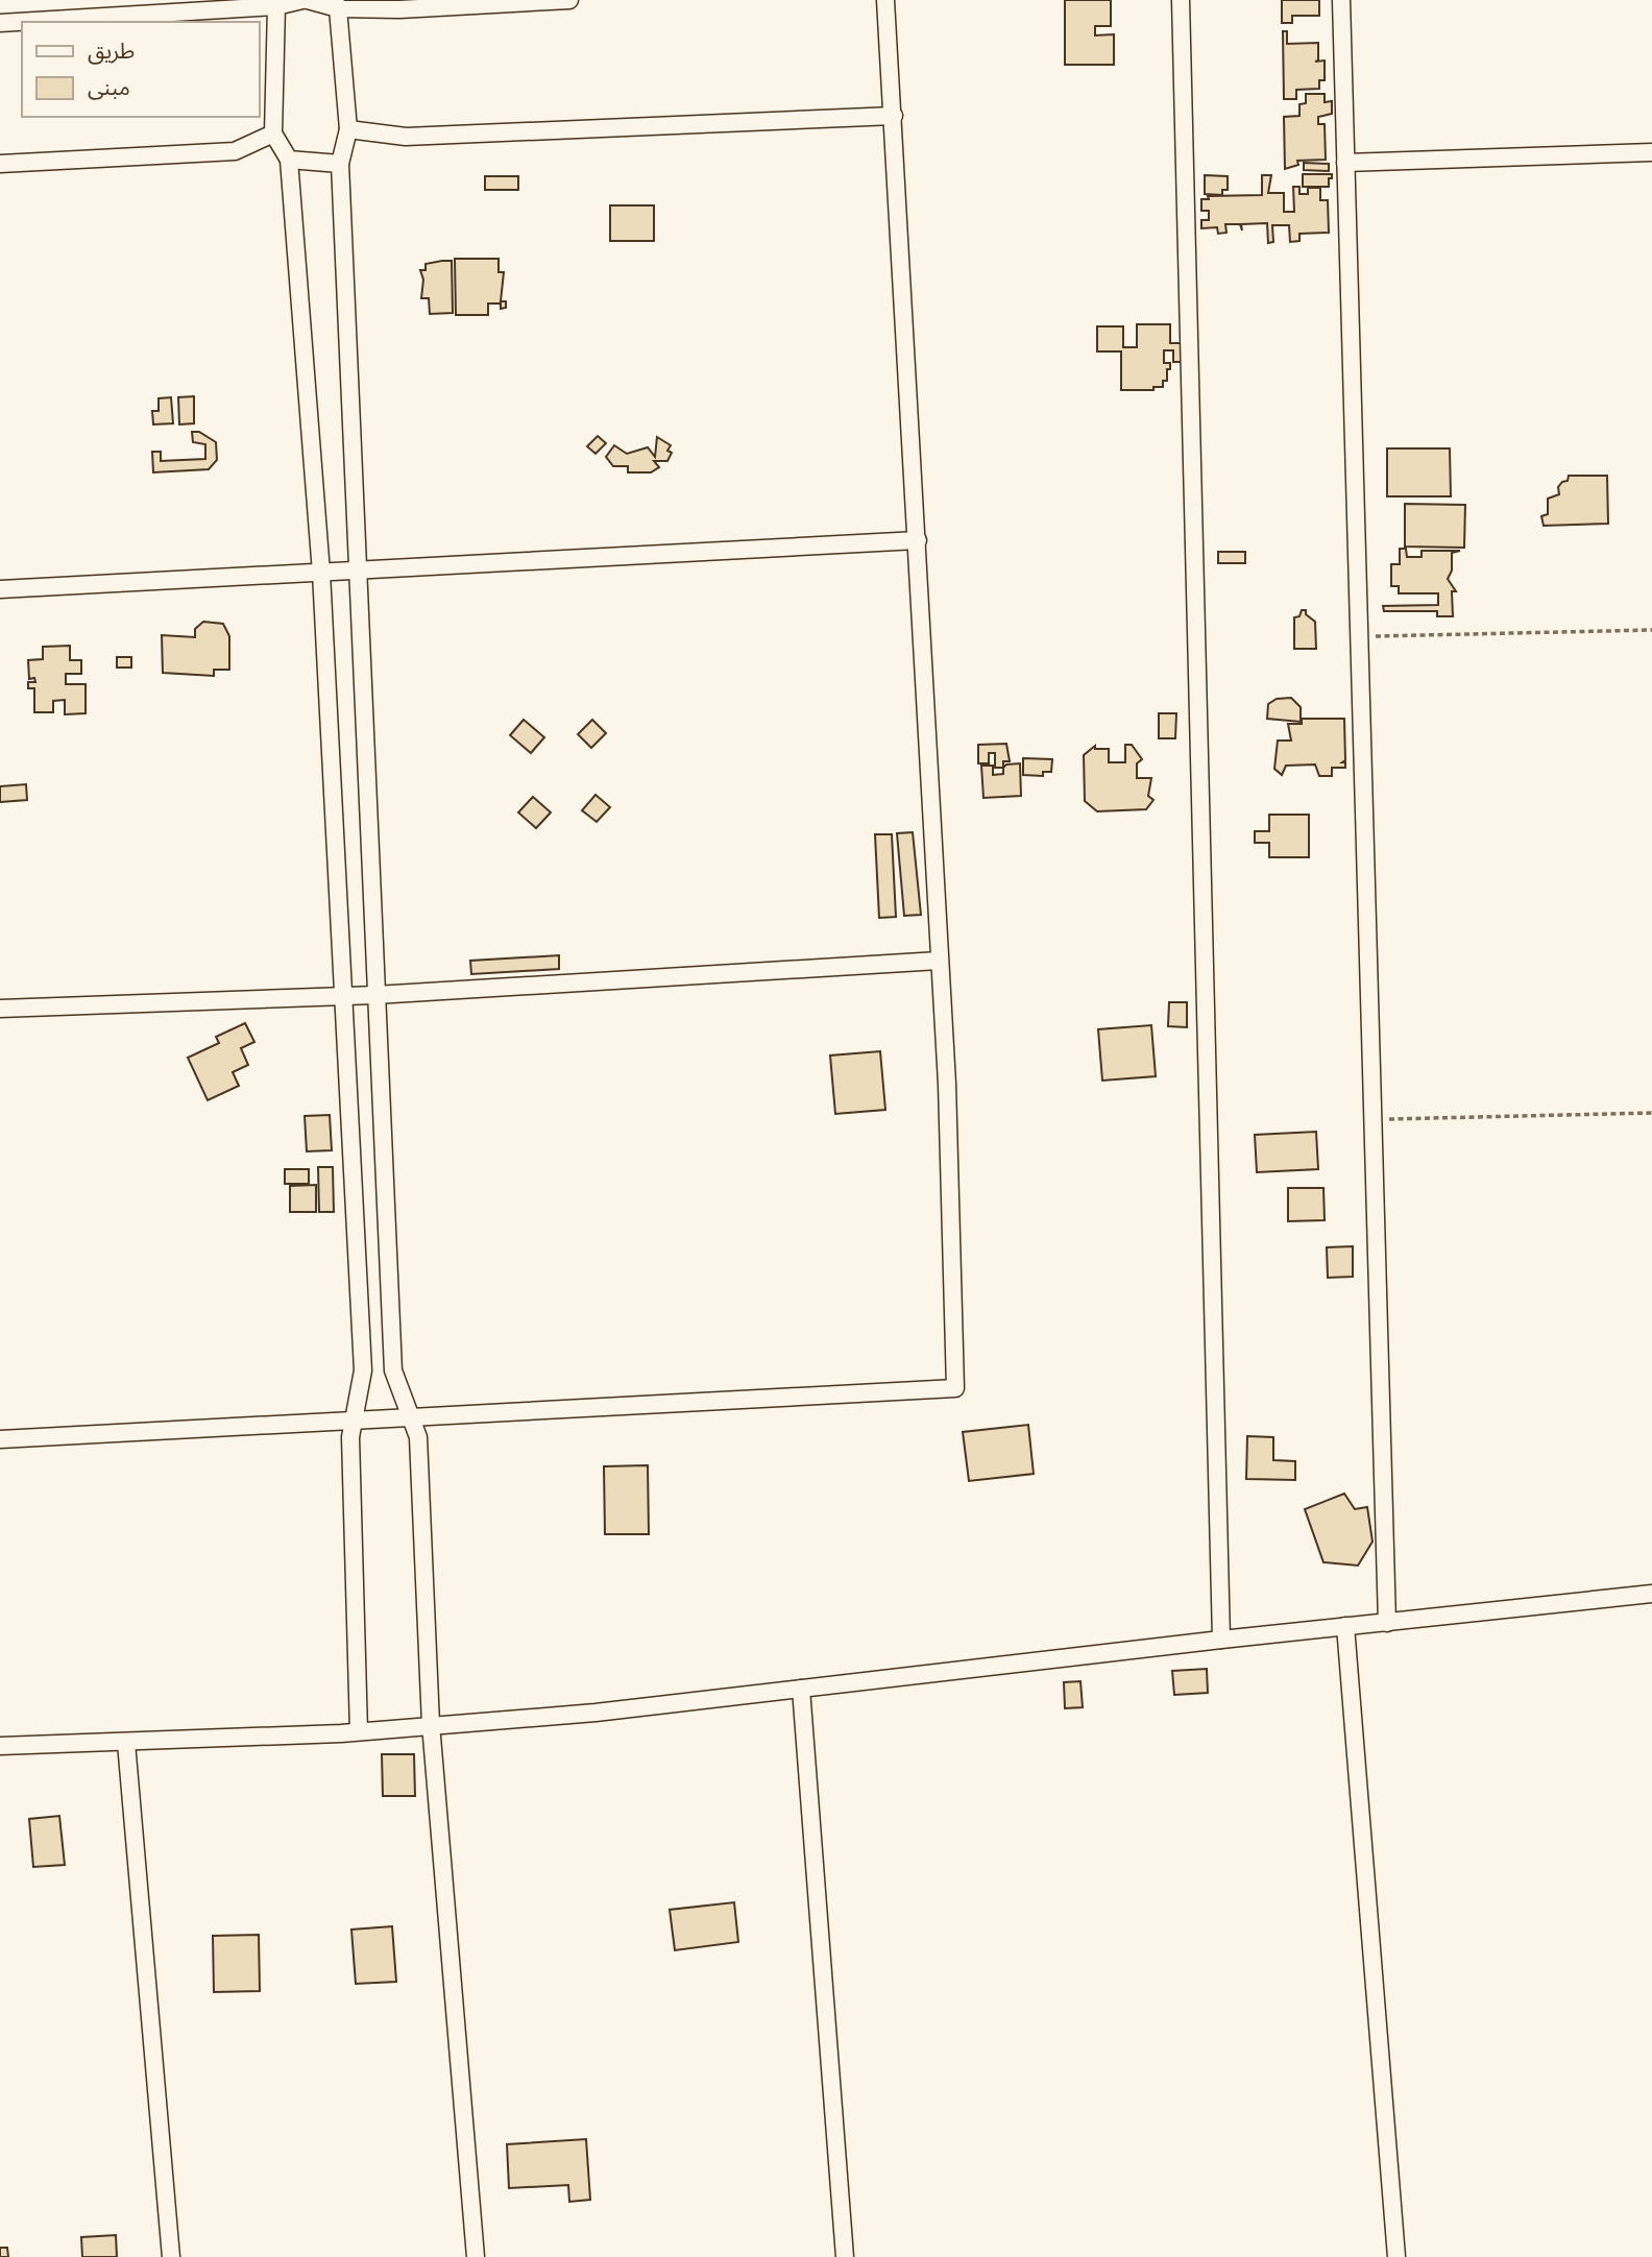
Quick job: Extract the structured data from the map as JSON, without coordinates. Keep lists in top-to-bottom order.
{
  "legend": ["طريق", "مبنى"]
}
